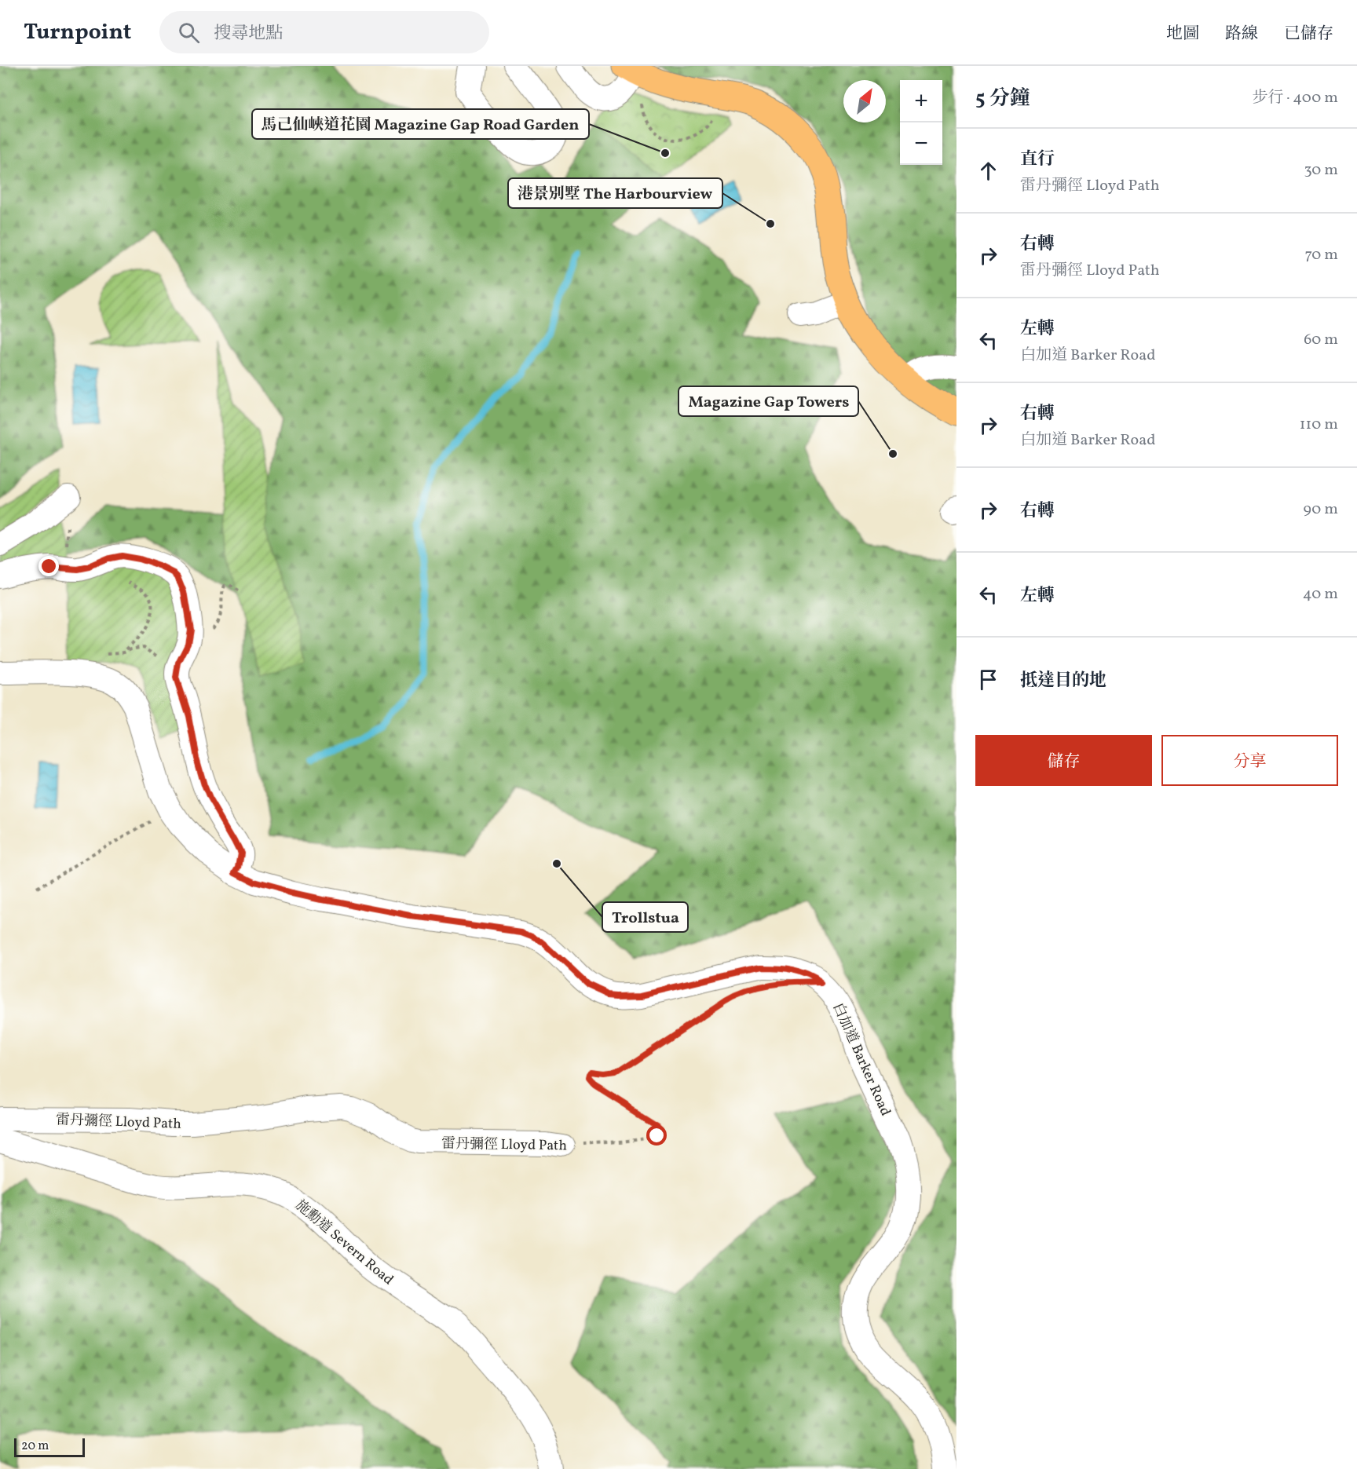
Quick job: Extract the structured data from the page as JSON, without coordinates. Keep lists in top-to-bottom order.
{
  "streets": {
    "street": ["白加道 Barker Road", "雷丹彌徑 Lloyd Path", "施勳道 Severn Road"]
  },
  "places": [
    "馬己仙峽道花園 Magazine Gap Road Garden",
    "港景別墅 The Harbourview",
    "Magazine Gap Towers",
    "Trollstua"
  ],
  "scale_bar": "20 m",
  "north": "top right",
  "page": {
    "header": "Turnpoint",
    "search": "搜尋地點",
    "nav": ["地圖", "路線", "已儲存"],
    "heading": ["5 分鐘", "步行 · 400 m"],
    "map_buttons": ["+", "−"],
    "list": [
      ["直行", "雷丹彌徑 Lloyd Path", "30 m"],
      ["右轉", "雷丹彌徑 Lloyd Path", "70 m"],
      ["左轉", "白加道 Barker Road", "60 m"],
      ["右轉", "白加道 Barker Road", "110 m"],
      ["右轉", "90 m"],
      ["左轉", "40 m"],
      "抵達目的地"
    ],
    "buttons": ["儲存", "分享"],
    "scale": "20 m"
  }
}
